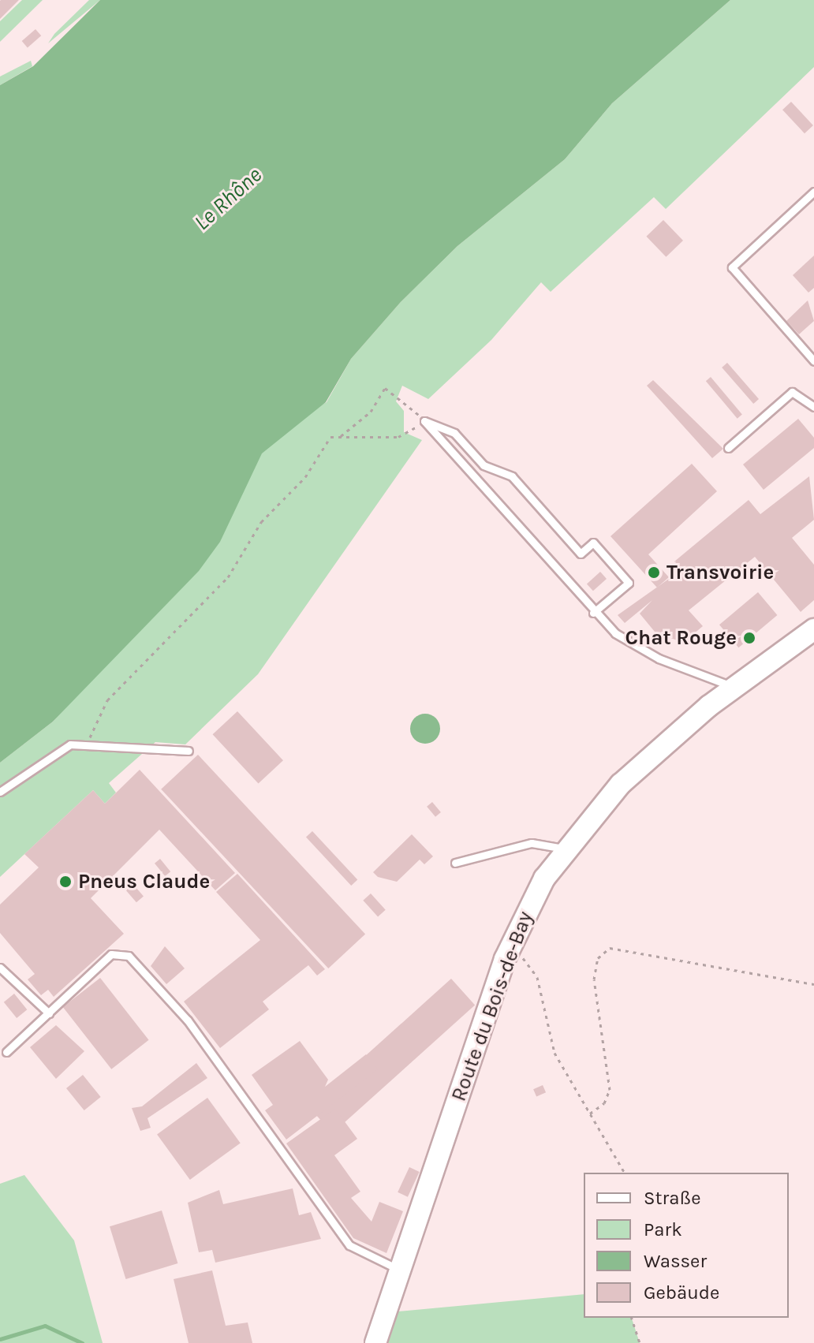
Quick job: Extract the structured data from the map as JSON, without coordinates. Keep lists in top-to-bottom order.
{
  "streets": {
    "main road": ["Route du Bois-de-Bay"]
  },
  "water": ["Le Rhône"],
  "places": ["Transvoirie", "Chat Rouge", "Pneus Claude"],
  "legend": [
    "Straße",
    "Park",
    "Wasser",
    "Gebäude"
  ]
}
